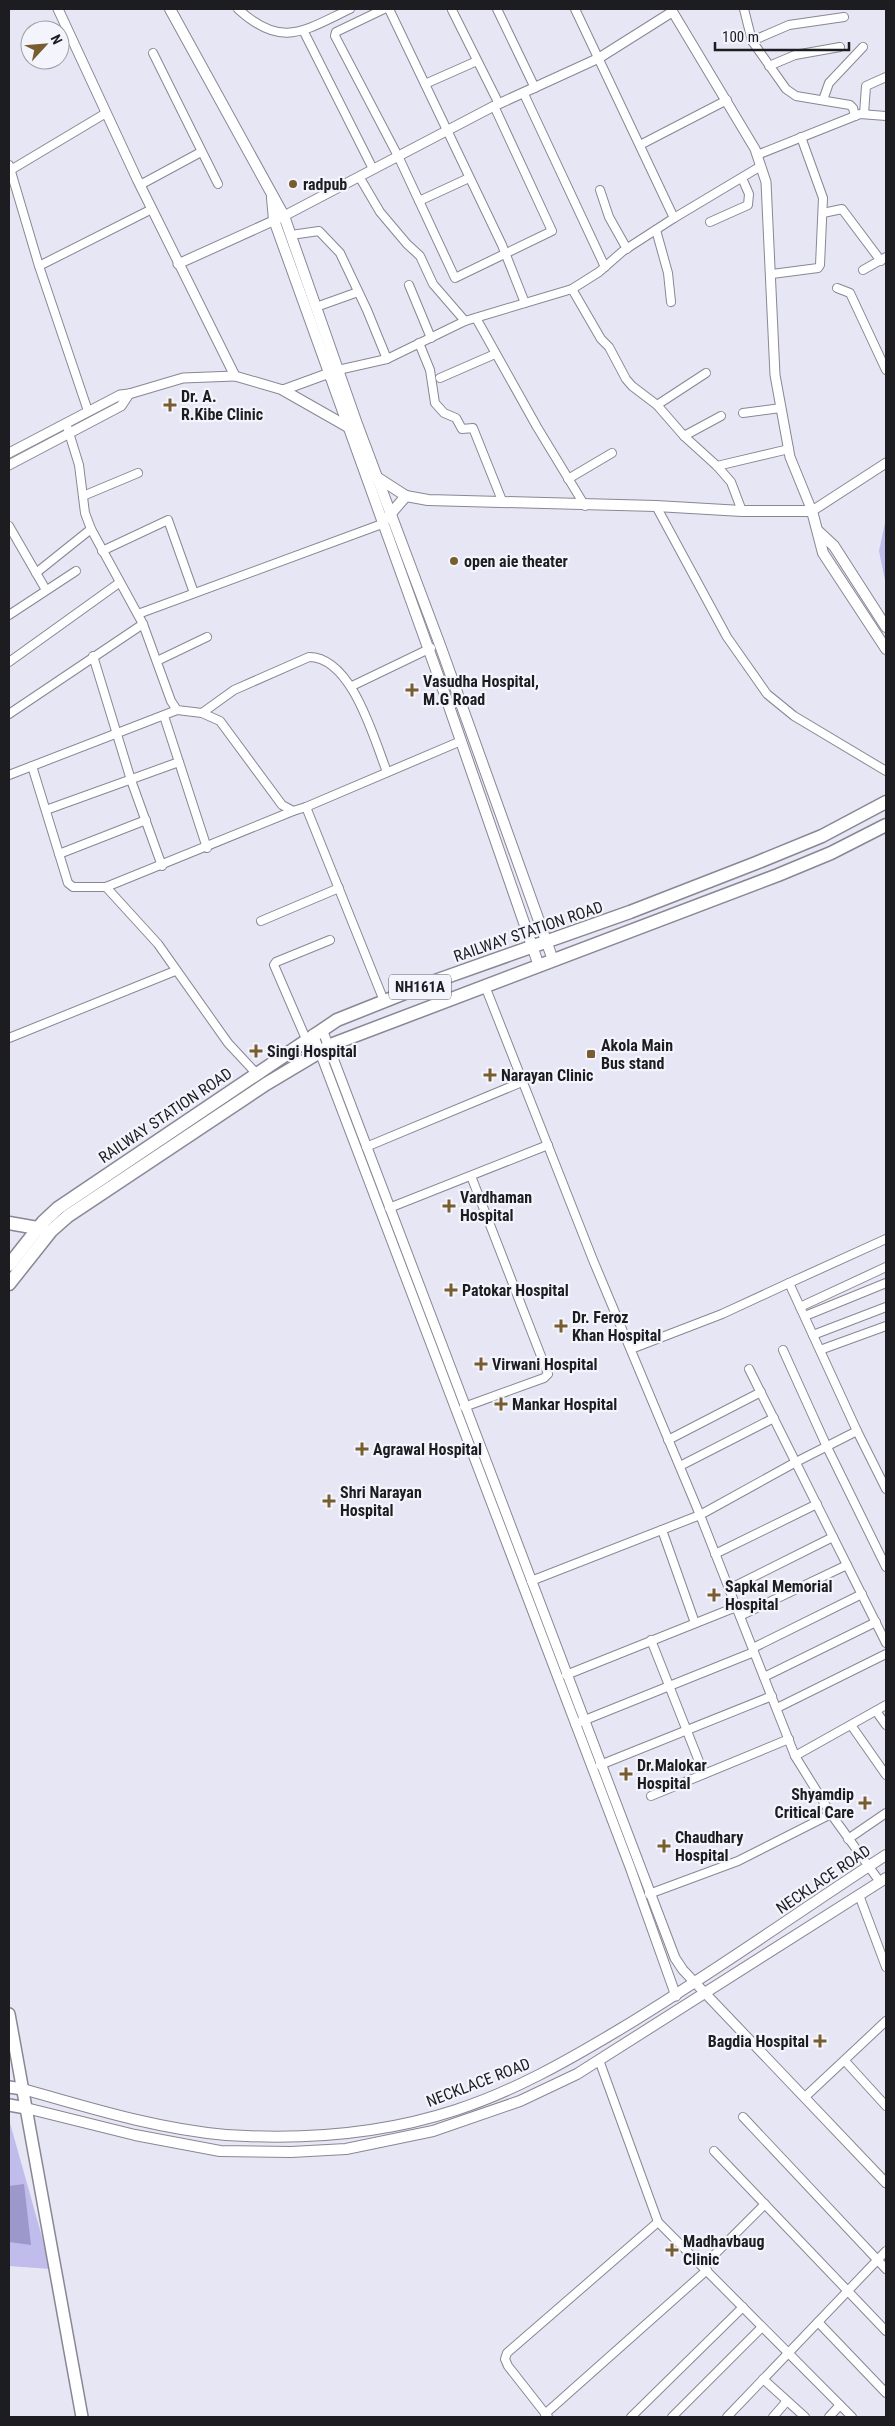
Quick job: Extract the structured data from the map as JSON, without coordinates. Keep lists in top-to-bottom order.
{
  "streets": {
    "highway": ["RAILWAY STATION ROAD", "NH161A"],
    "main road": ["NECKLACE ROAD"]
  },
  "places": {
    "other": ["radpub", "open aie theater"],
    "health": [
      "Dr. A. R.Kibe Clinic",
      "Vasudha Hospital, M.G Road",
      "Singi Hospital",
      "Narayan Clinic",
      "Vardhaman Hospital",
      "Patokar Hospital",
      "Dr. Feroz Khan Hospital",
      "Virwani Hospital",
      "Mankar Hospital",
      "Agrawal Hospital",
      "Shri Narayan Hospital",
      "Sapkal Memorial Hospital",
      "Dr.Malokar Hospital",
      "Shyamdip Critical Care",
      "Chaudhary Hospital",
      "Bagdia Hospital",
      "Madhavbaug Clinic"
    ],
    "transit": ["Akola Main Bus stand"]
  },
  "scale_bar": "100 m",
  "north": "top right"
}
